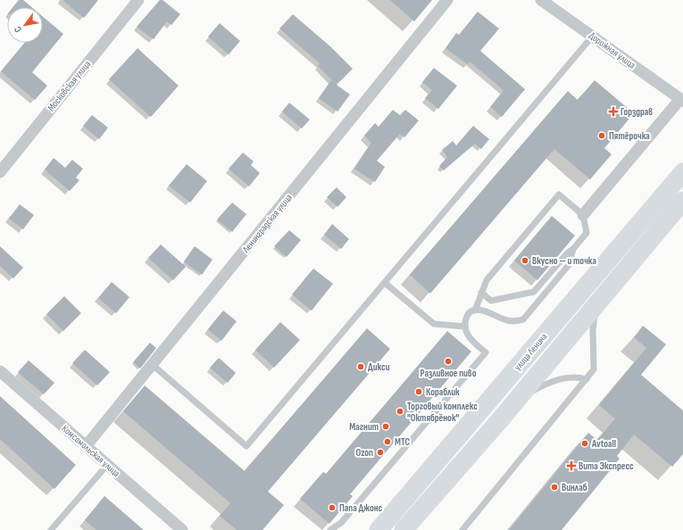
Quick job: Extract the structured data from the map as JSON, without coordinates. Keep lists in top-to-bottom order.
{
  "streets": {
    "main road": ["улица Ленина"],
    "street": [
      "Дорожная улица",
      "Московская улица",
      "Ленинградская улица",
      "Комсомольская улица"
    ]
  },
  "crossings": [
    ["Ленинградская улица", "Комсомольская улица"]
  ],
  "places": {
    "health": ["Горздрав", "Вита Экспресс"],
    "other": [
      "Пятёрочка",
      "Вкусно — и точка",
      "Разливное пиво",
      "Дикси",
      "Кораблик",
      "Торговый комплекс \"Октябрёнок\"",
      "Магнит",
      "МТС",
      "Avtoall",
      "Ozon",
      "Винлаб",
      "Папа Джонс"
    ]
  },
  "north": "bottom left"
}
